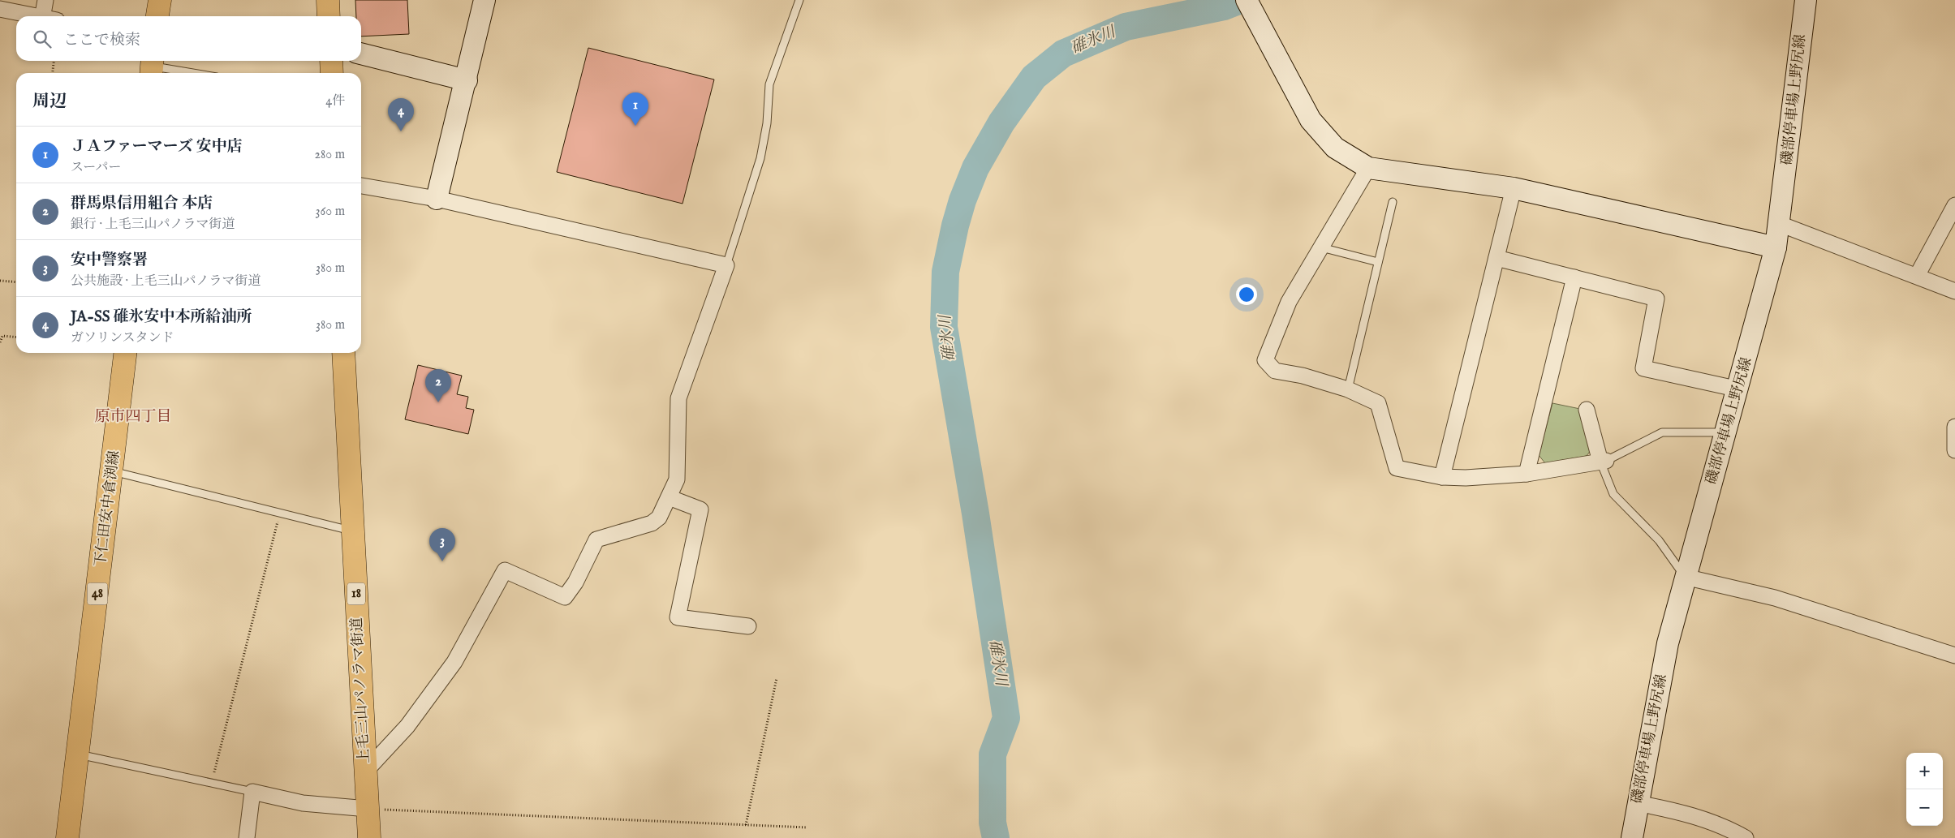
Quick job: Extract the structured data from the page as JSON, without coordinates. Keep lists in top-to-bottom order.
{
  "streets": {
    "main road": [
      "下仁田安中倉渕線",
      "48",
      "18",
      "上毛三山パノラマ街道"
    ],
    "street": ["磯部停車場上野尻線"]
  },
  "districts": ["原市四丁目"],
  "water": ["碓氷川"],
  "page": {
    "search": "ここで検索",
    "heading": ["周辺", "4件"],
    "pins": [
      "1",
      "4",
      "2",
      "3"
    ],
    "list": [
      {
        "mark": "1",
        "name": "ＪＡファーマーズ 安中店",
        "note": "スーパー",
        "value": "280 m"
      },
      {
        "mark": "2",
        "name": "群馬県信用組合 本店",
        "note": "銀行 · 上毛三山パノラマ街道",
        "value": "360 m"
      },
      {
        "mark": "3",
        "name": "安中警察署",
        "note": "公共施設 · 上毛三山パノラマ街道",
        "value": "380 m"
      },
      {
        "mark": "4",
        "name": "JA-SS 碓氷安中本所給油所",
        "note": "ガソリンスタンド",
        "value": "380 m"
      }
    ],
    "map_buttons": ["+", "−"]
  }
}
